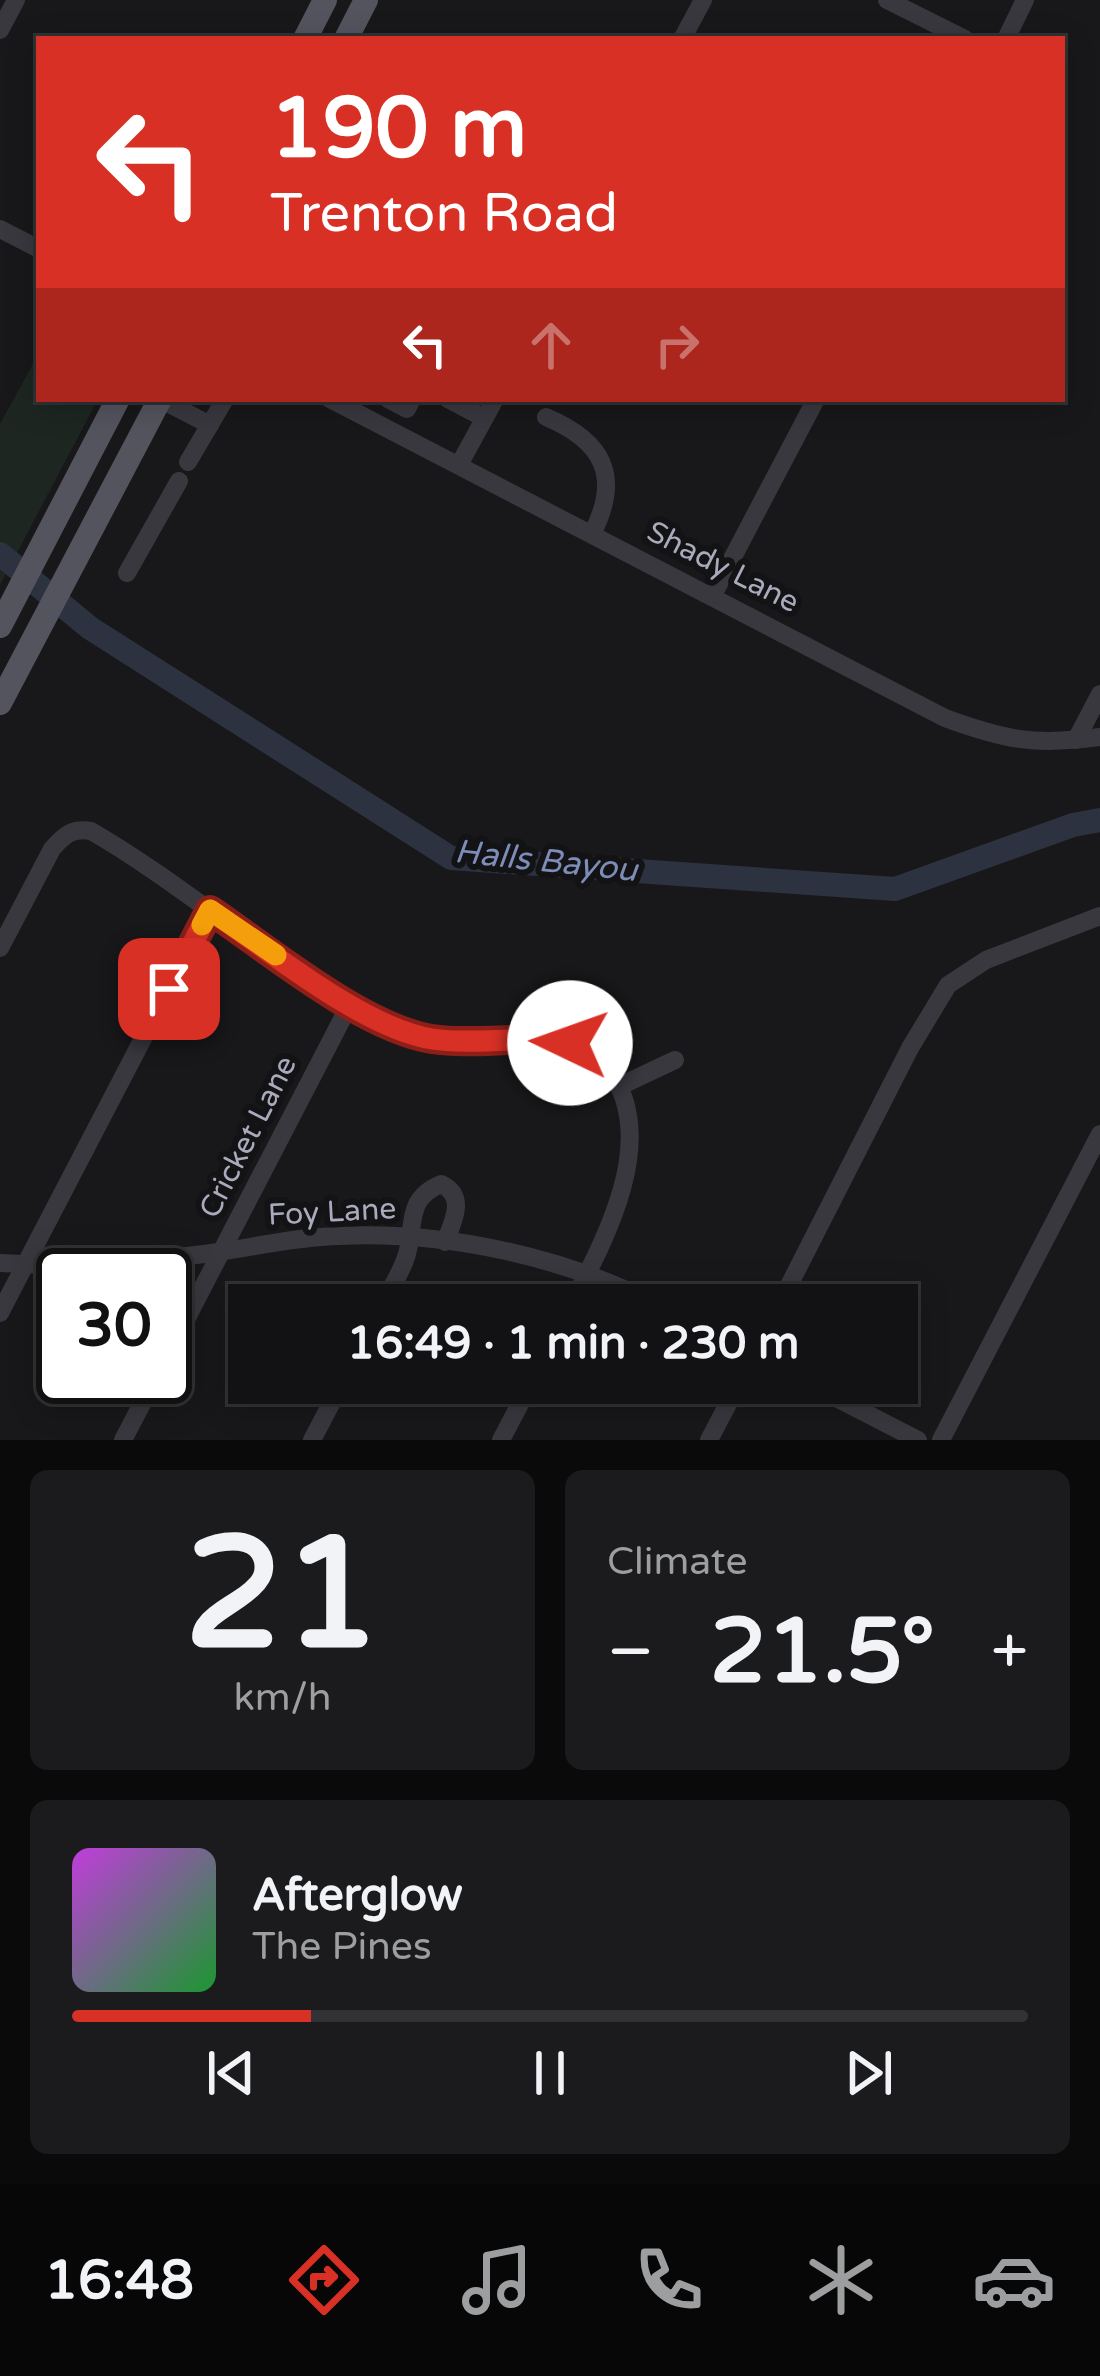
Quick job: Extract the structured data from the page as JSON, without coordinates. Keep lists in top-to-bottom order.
{
  "streets": {
    "street": ["Shady Lane", "Cricket Lane", "Foy Lane"]
  },
  "crossings": [
    ["Cricket Lane", "Foy Lane"]
  ],
  "water": ["Halls Bayou"],
  "page": {
    "turn": ["190 m", "Trenton Road"],
    "limit": "30",
    "trip": "16:49 · 1 min · 230 m",
    "tile": [
      ["21", "km/h"],
      "Climate"
    ],
    "heat": ["−", "21.5°", "+"],
    "song": ["Afterglow", "The Pines"],
    "tabs": "16:48"
  }
}
